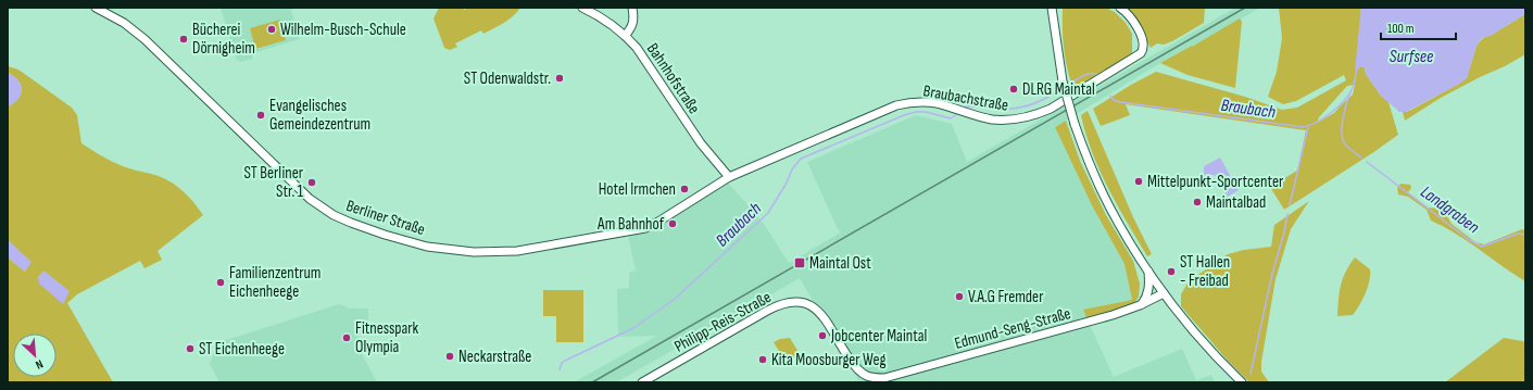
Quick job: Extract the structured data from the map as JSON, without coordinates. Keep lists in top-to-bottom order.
{
  "streets": {
    "street": [
      "Bahnhofstraße",
      "Braubachstraße",
      "Berliner Straße",
      "Philipp-Reis-Straße",
      "Edmund-Seng-Straße"
    ]
  },
  "crossings": [
    ["Bahnhofstraße", "Braubachstraße"],
    ["Bahnhofstraße", "Berliner Straße"],
    ["Braubachstraße", "Berliner Straße"],
    ["Philipp-Reis-Straße", "Edmund-Seng-Straße"]
  ],
  "water": ["Surfsee", "Braubach", "Landgraben"],
  "places": {
    "other": [
      "Wilhelm-Busch-Schule",
      "Bücherei Dörnigheim",
      "ST Odenwaldstr.",
      "DLRG Maintal",
      "Evangelisches Gemeindezentrum",
      "Mittelpunkt-Sportcenter",
      "ST Berliner Str. 1",
      "Hotel Irmchen",
      "Maintalbad",
      "Am Bahnhof",
      "ST Hallen - Freibad",
      "Familienzentrum Eichenheege",
      "V.A.G Fremder",
      "Jobcenter Maintal",
      "Fitnesspark Olympia",
      "ST Eichenheege",
      "Neckarstraße",
      "Kita Moosburger Weg"
    ],
    "transit": ["Maintal Ost"]
  },
  "scale_bar": "100 m",
  "north": "bottom right"
}
